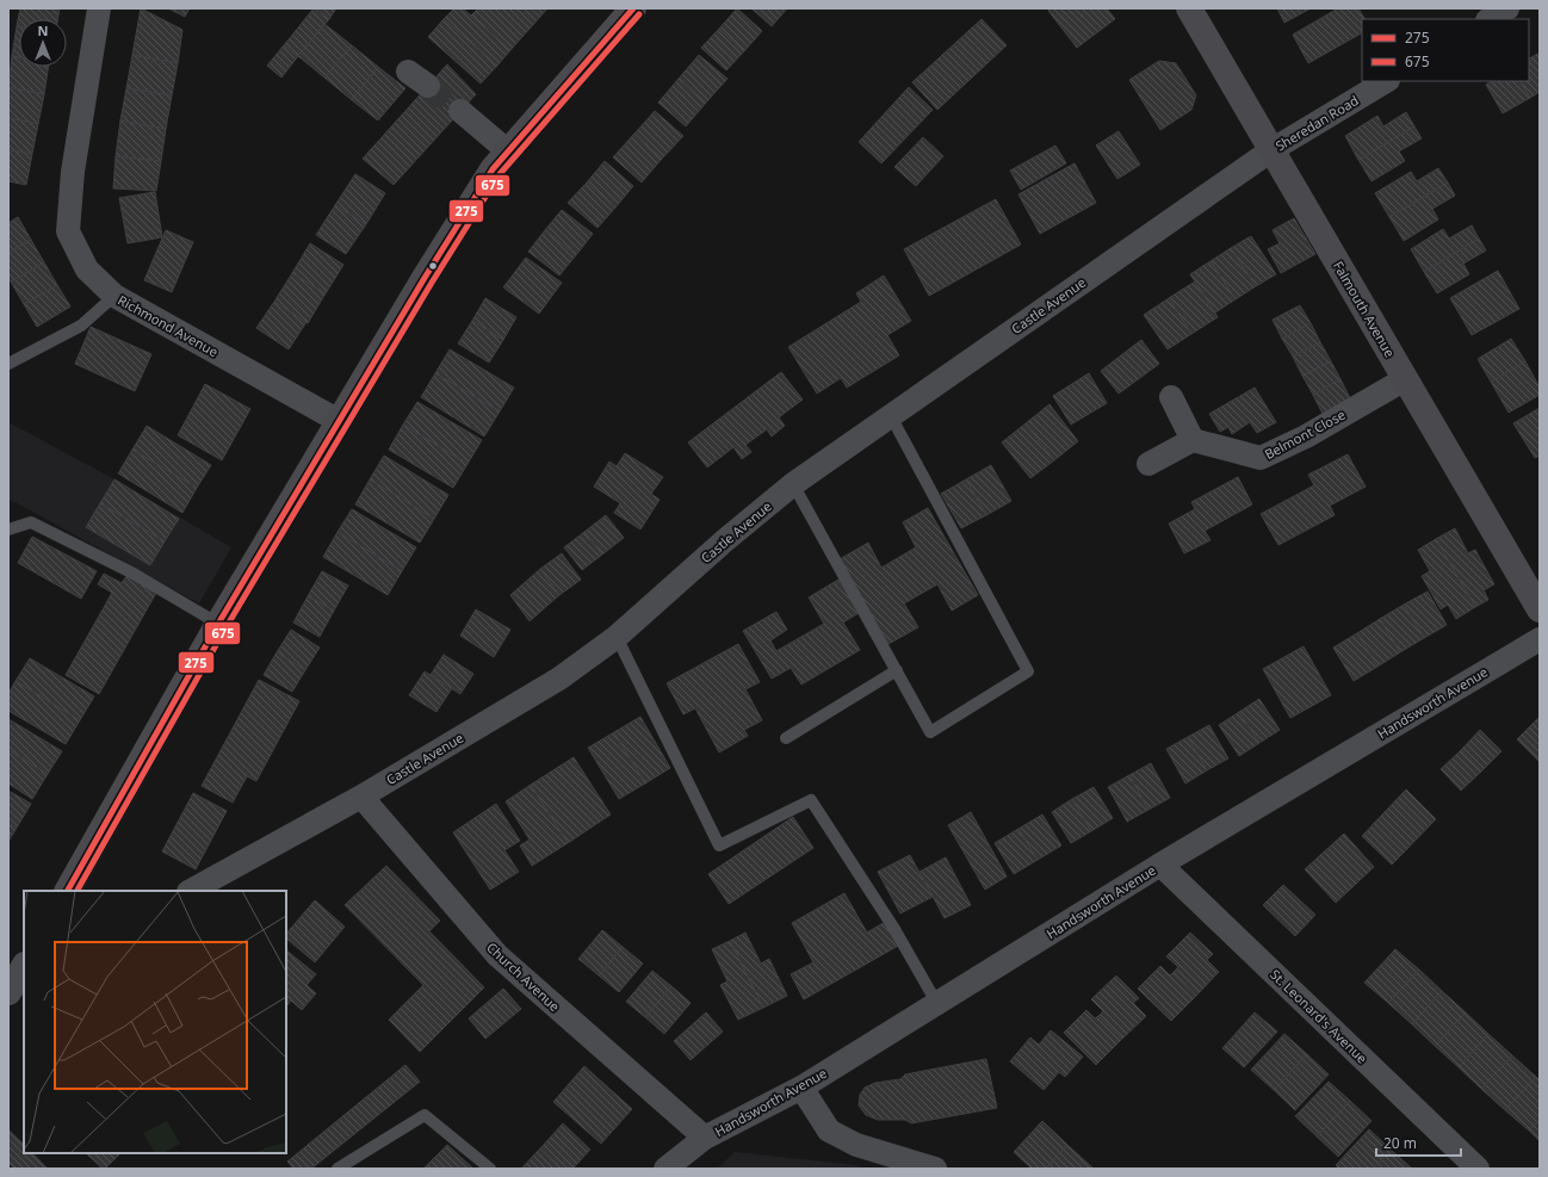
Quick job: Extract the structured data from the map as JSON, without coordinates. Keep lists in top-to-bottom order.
{
  "streets": {
    "street": [
      "Sheredan Road",
      "Castle Avenue",
      "Falmouth Avenue",
      "Richmond Avenue",
      "Belmont Close",
      "Handsworth Avenue",
      "Church Avenue",
      "St. Leonard's Avenue"
    ]
  },
  "crossings": [
    ["Sheredan Road", "Castle Avenue"],
    ["Sheredan Road", "Falmouth Avenue"],
    ["Castle Avenue", "Falmouth Avenue"],
    ["Castle Avenue", "Church Avenue"],
    ["Falmouth Avenue", "Belmont Close"],
    ["Handsworth Avenue", "Church Avenue"],
    ["Handsworth Avenue", "St. Leonard's Avenue"]
  ],
  "lines": ["transit line 275", "transit line 675"],
  "legend": ["275", "675"],
  "scale_bar": "20 m",
  "north": "top"
}
